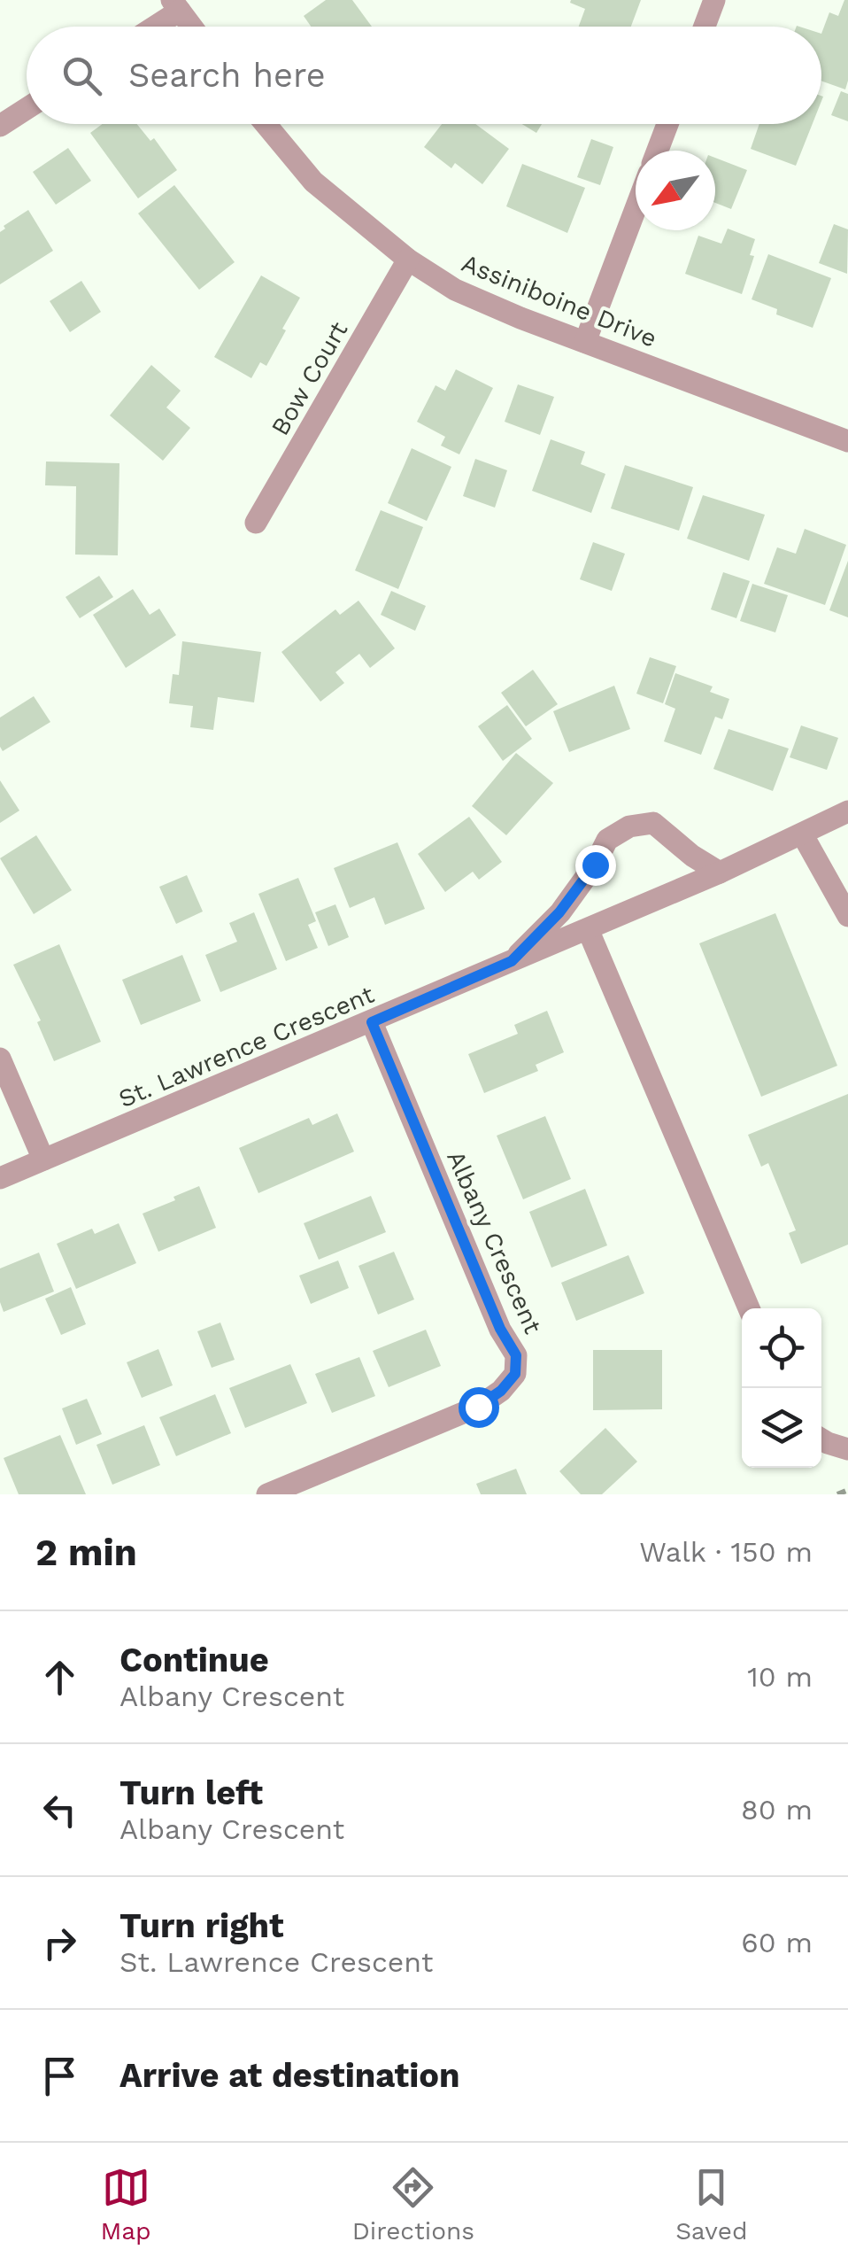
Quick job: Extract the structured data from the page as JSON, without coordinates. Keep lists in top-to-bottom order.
{
  "streets": {
    "street": [
      "Assiniboine Drive",
      "Bow Court",
      "St. Lawrence Crescent",
      "Albany Crescent"
    ]
  },
  "crossings": [
    ["Assiniboine Drive", "Bow Court"],
    ["St. Lawrence Crescent", "Albany Crescent"]
  ],
  "north": "bottom left",
  "page": {
    "search": "Search here",
    "heading": ["2 min", "Walk · 150 m"],
    "list": [
      ["Continue", "Albany Crescent", "10 m"],
      ["Turn left", "Albany Crescent", "80 m"],
      ["Turn right", "St. Lawrence Crescent", "60 m"],
      "Arrive at destination"
    ],
    "nav": ["Map", "Directions", "Saved"]
  }
}
